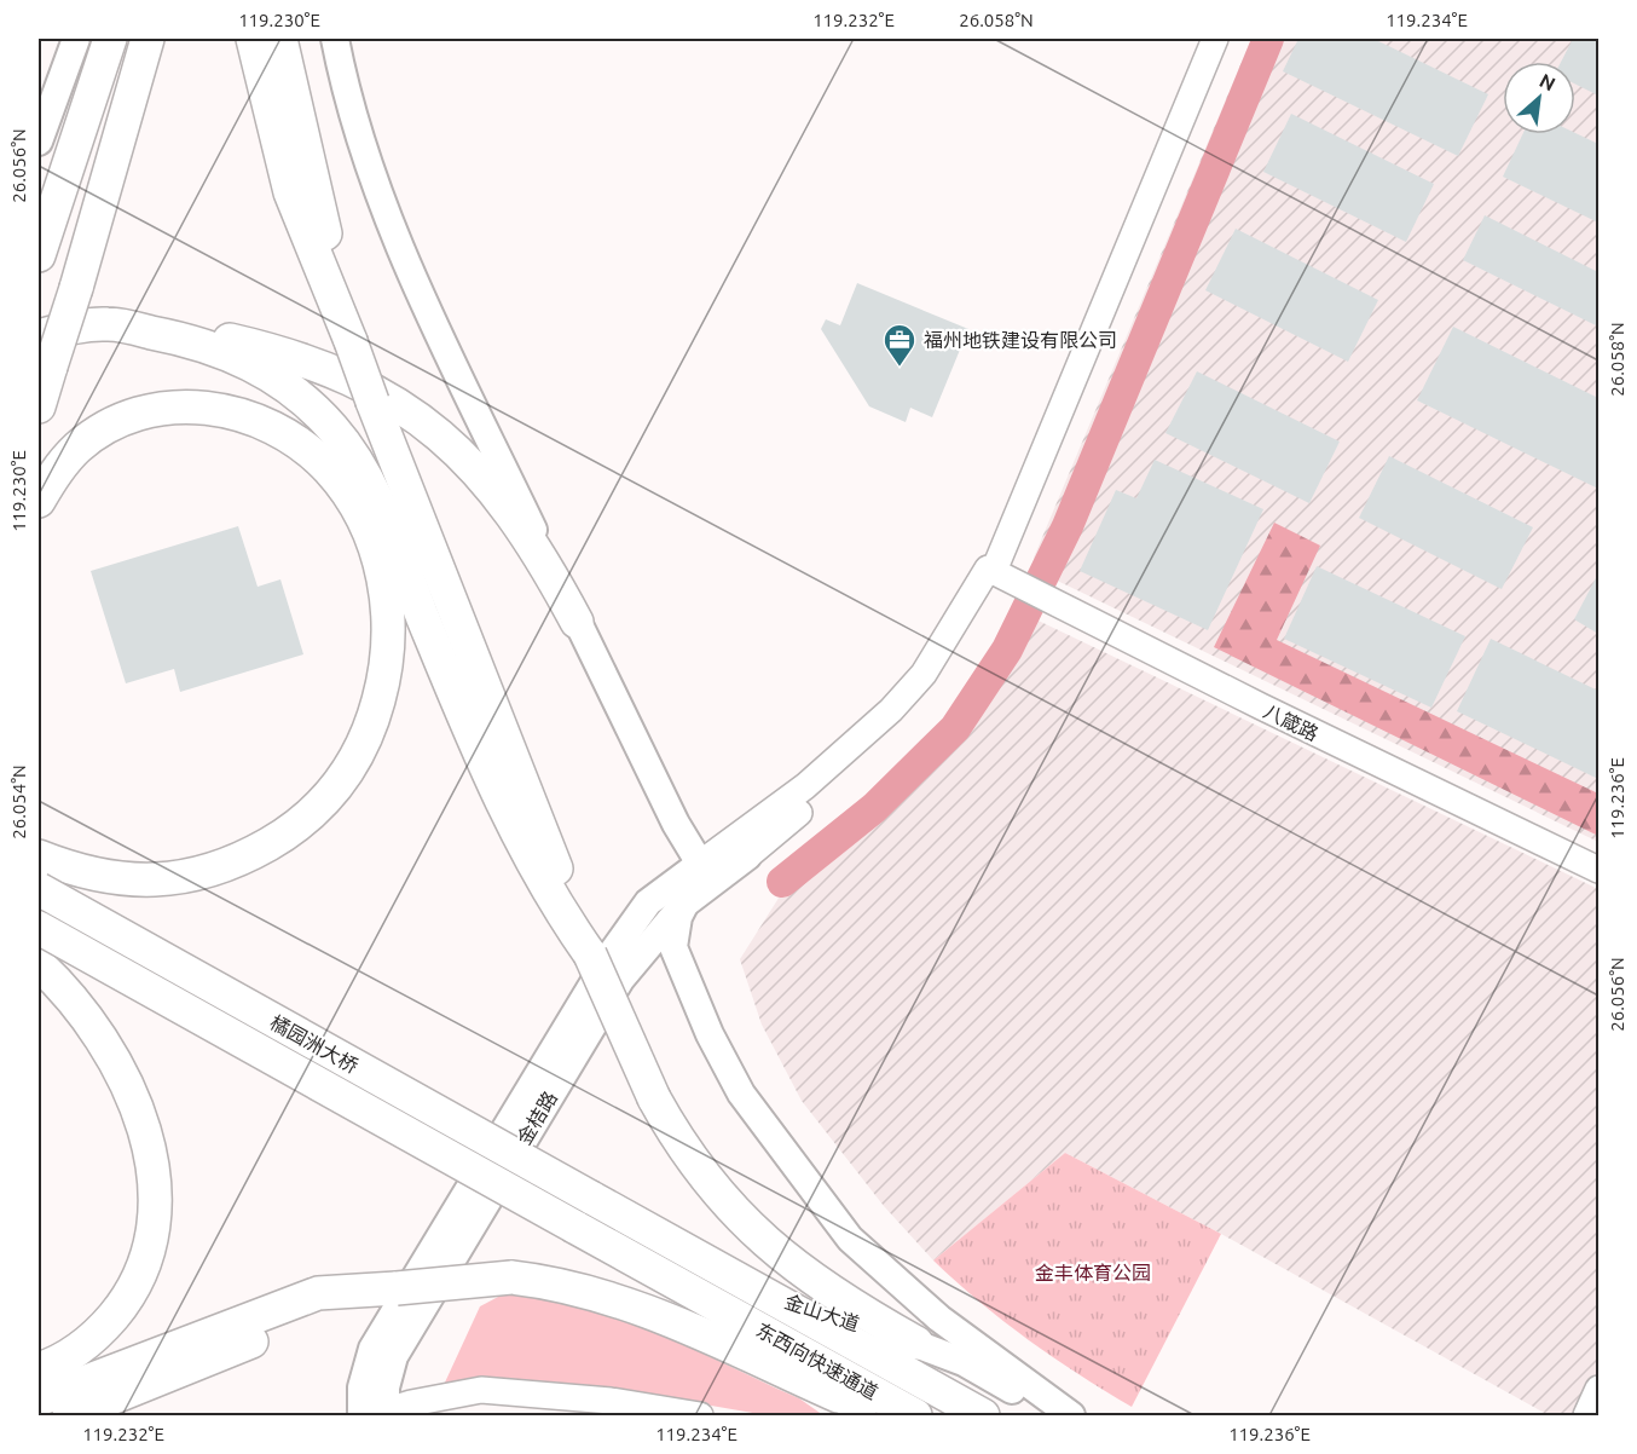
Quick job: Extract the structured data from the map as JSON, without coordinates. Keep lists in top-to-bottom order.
{
  "streets": {
    "highway": ["橘园洲大桥", "金山大道", "东西向快速通道"],
    "main road": ["金桔路"],
    "street": ["八箴路"]
  },
  "crossings": [
    ["橘园洲大桥", "金山大道"],
    ["橘园洲大桥", "东西向快速通道"],
    ["金山大道", "东西向快速通道"]
  ],
  "parks": ["金丰体育公园"],
  "places": {
    "office": ["福州地铁建设有限公司"]
  },
  "north": "top right",
  "coordinates": [
    "119.230°E",
    "119.232°E",
    "26.058°N",
    "119.234°E",
    "26.056°N",
    "119.236°E",
    "26.054°N"
  ]
}
